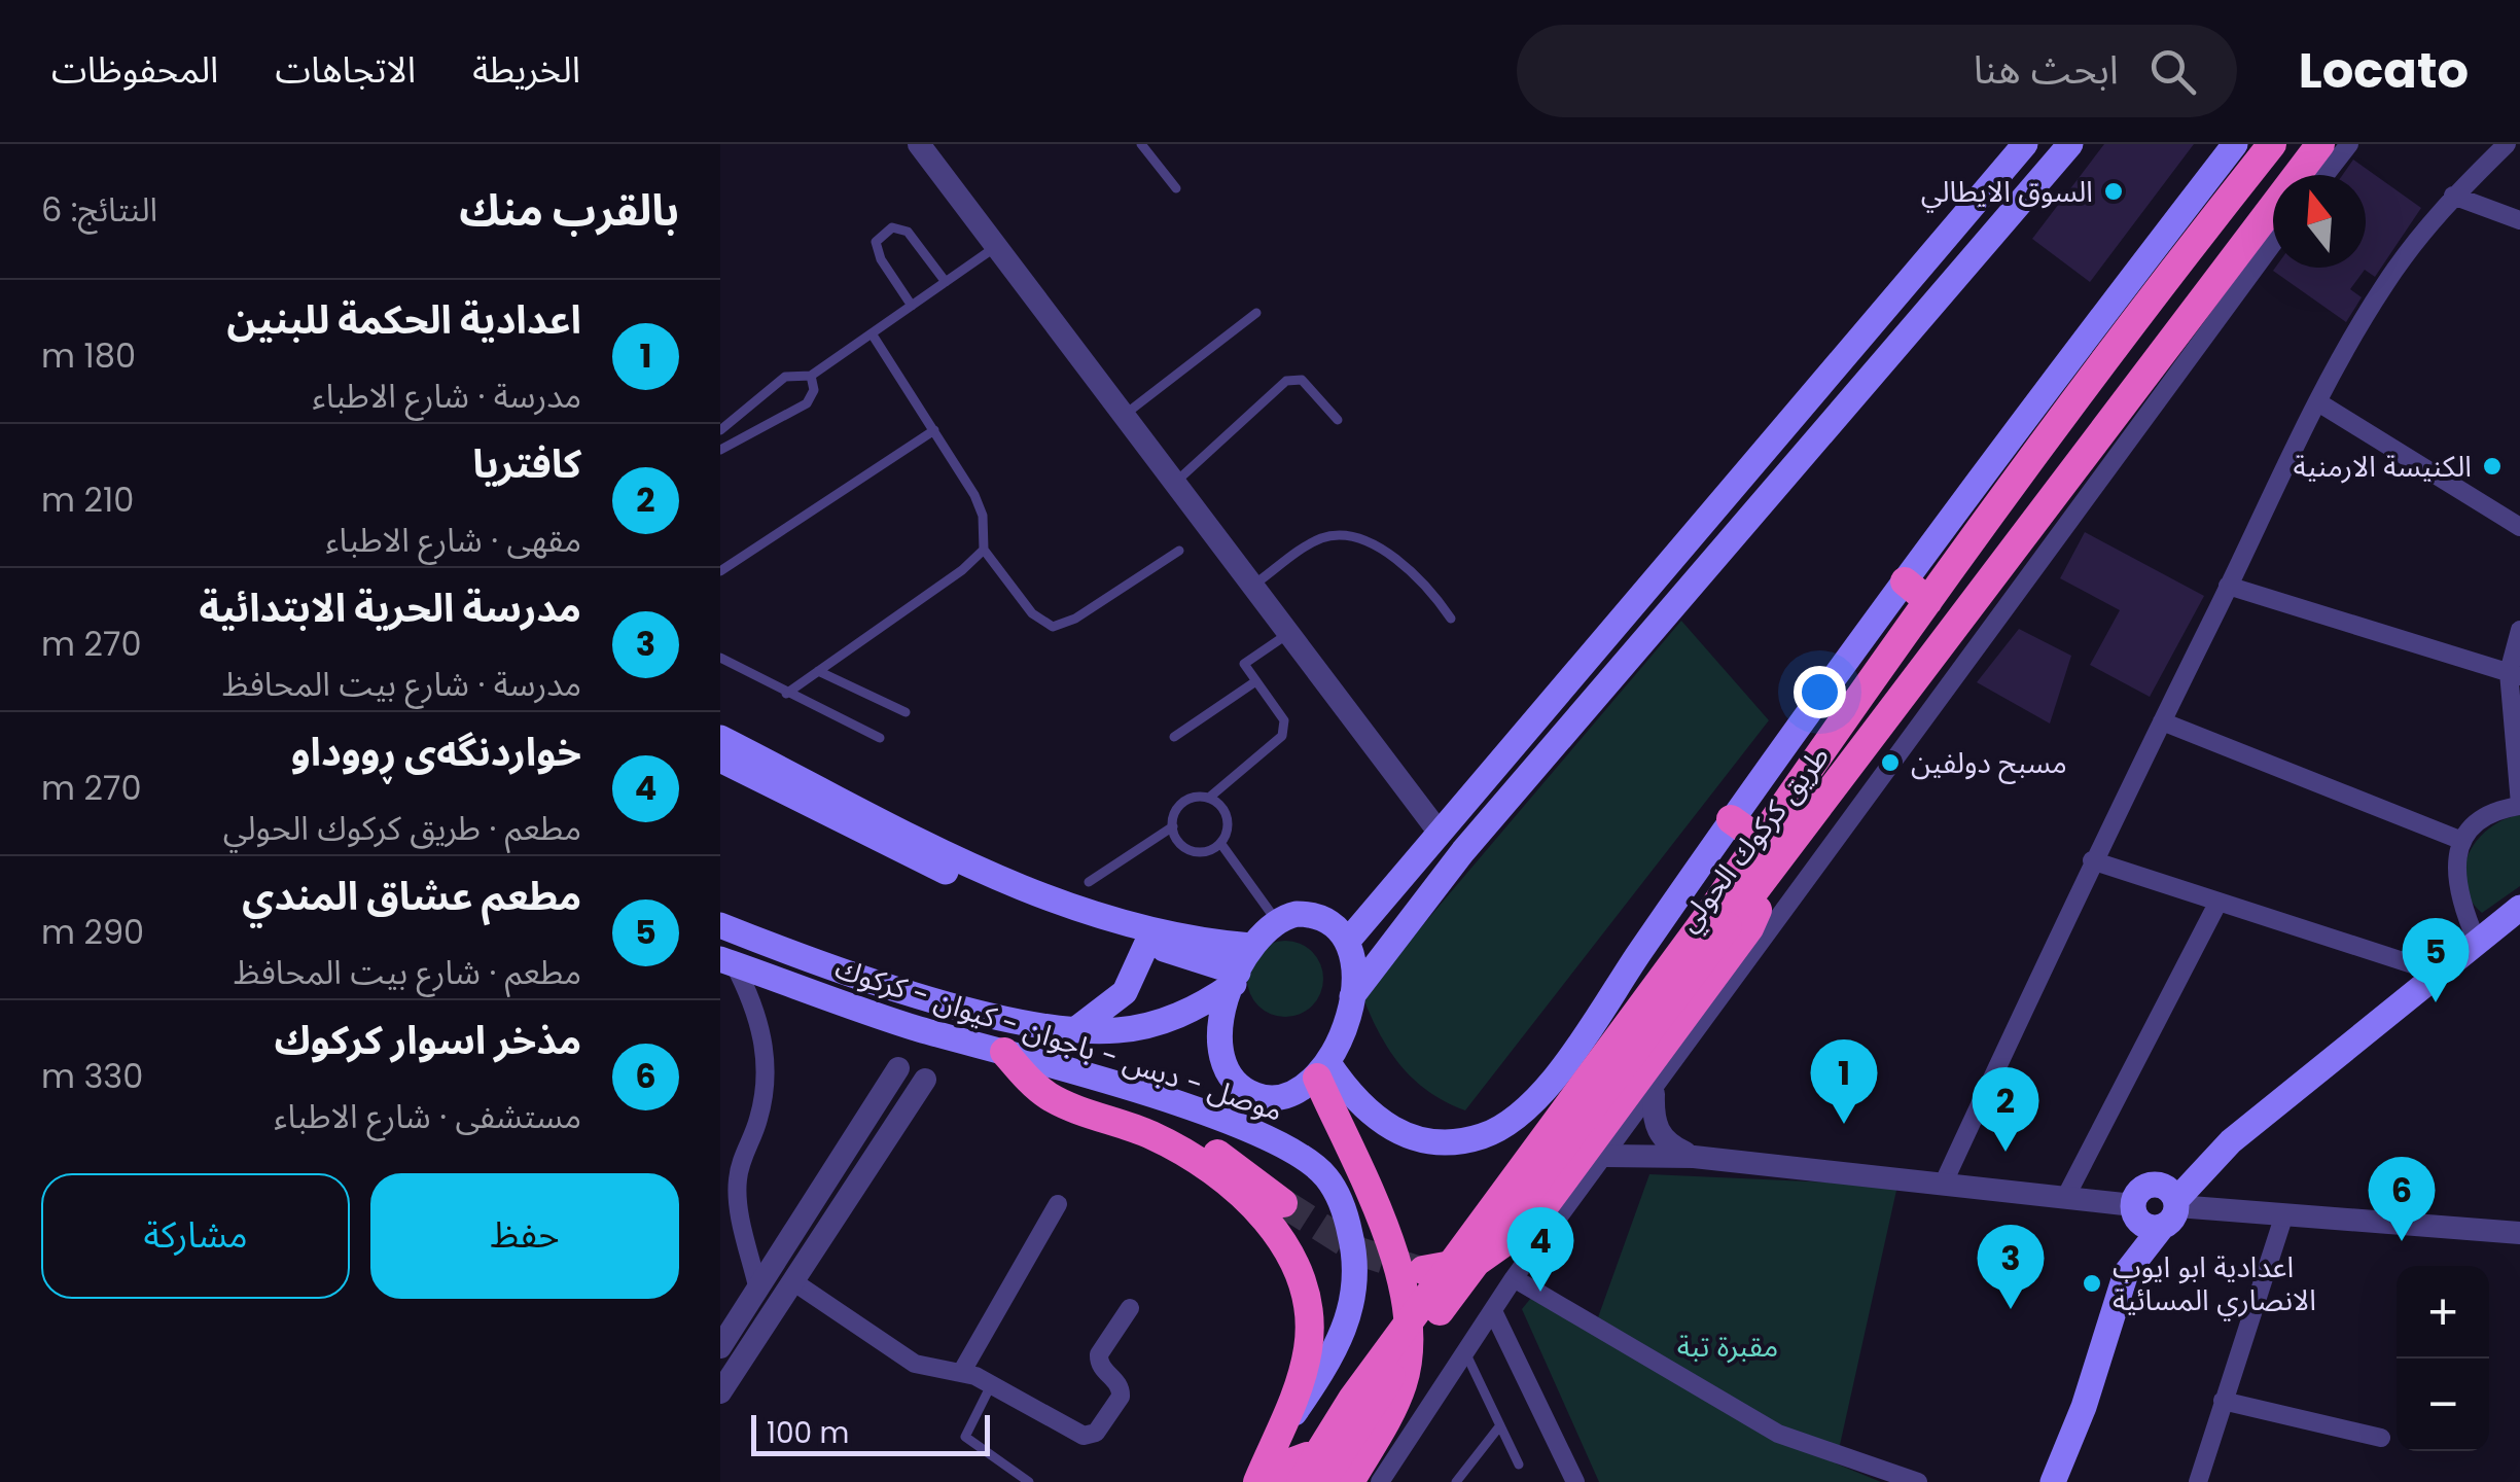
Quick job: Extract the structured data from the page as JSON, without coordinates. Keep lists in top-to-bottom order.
{
  "streets": {
    "highway": ["طريق كركوك الحولي"],
    "main road": ["موصل - دبس - باجوان - كيوان - كركوك"]
  },
  "parks": ["مقبرة تبة"],
  "places": [
    "السوق الايطالي",
    "الكنيسة الارمنية",
    "مسبح دولفين",
    "اعدادية ابو ايوب الانصاري المسائية"
  ],
  "scale_bar": "100 m",
  "north": "top",
  "page": {
    "header": "Locato",
    "search": "ابحث هنا",
    "nav": ["الخريطة", "الاتجاهات", "المحفوظات"],
    "heading": ["بالقرب منك", "النتائج: 6"],
    "list": [
      {
        "mark": "1",
        "name": "اعدادية الحكمة للبنين",
        "note": "مدرسة · شارع الاطباء",
        "value": "180 m"
      },
      {
        "mark": "2",
        "name": "کافتریا",
        "note": "مقهى · شارع الاطباء",
        "value": "210 m"
      },
      {
        "mark": "3",
        "name": "مدرسة الحرية الابتدائية",
        "note": "مدرسة · شارع بيت المحافظ",
        "value": "270 m"
      },
      {
        "mark": "4",
        "name": "خواردنگەی ڕووداو",
        "note": "مطعم · طريق كركوك الحولي",
        "value": "270 m"
      },
      {
        "mark": "5",
        "name": "مطعم عشاق المندي",
        "note": "مطعم · شارع بيت المحافظ",
        "value": "290 m"
      },
      {
        "mark": "6",
        "name": "مذخر اسوار كركوك",
        "note": "مستشفى · شارع الاطباء",
        "value": "330 m"
      }
    ],
    "pins": [
      "5",
      "1",
      "2",
      "6",
      "4",
      "3"
    ],
    "buttons": ["حفظ", "مشاركة"],
    "map_buttons": ["+", "−"],
    "scale": "100 m"
  }
}
